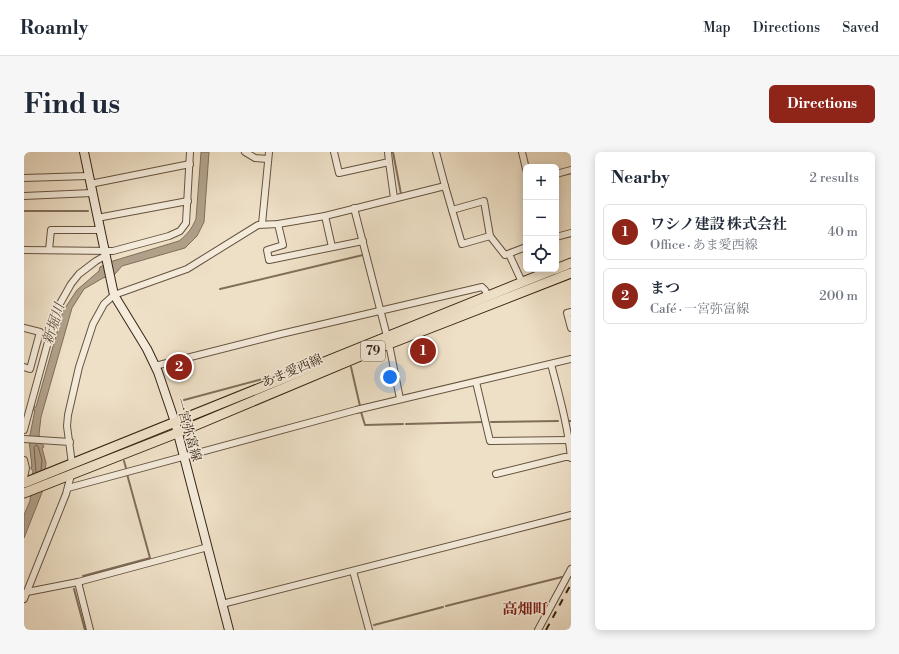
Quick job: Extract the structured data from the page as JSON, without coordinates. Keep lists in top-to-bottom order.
{
  "streets": {
    "main road": ["79", "あま愛西線", "一宮弥富線"]
  },
  "crossings": [
    ["あま愛西線", "一宮弥富線"]
  ],
  "districts": ["高畑町"],
  "water": ["新堀川"],
  "page": {
    "header": "Roamly",
    "nav": ["Map", "Directions", "Saved"],
    "buttons": "Directions",
    "title": "Find us",
    "heading": ["Nearby", "2 results"],
    "map_buttons": ["+", "−"],
    "list": [
      {
        "mark": "1",
        "name": "ワシノ建設 株式会社",
        "note": "Office · あま愛西線",
        "value": "40 m"
      },
      {
        "mark": "2",
        "name": "まつ",
        "note": "Café · 一宮弥富線",
        "value": "200 m"
      }
    ],
    "pins": ["1", "2"]
  }
}
